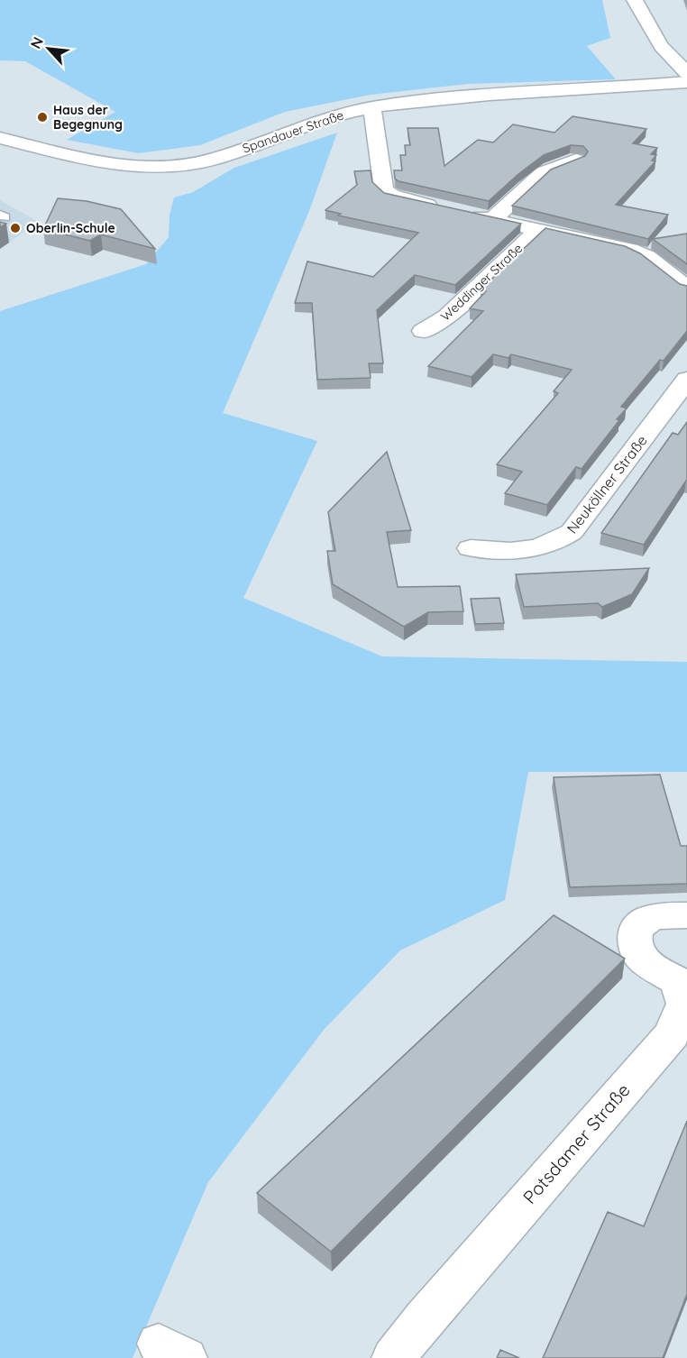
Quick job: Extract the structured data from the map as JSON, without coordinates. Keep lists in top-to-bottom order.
{
  "streets": {
    "street": [
      "Spandauer Straße",
      "Weddinger Straße",
      "Neuköllner Straße",
      "Potsdamer Straße"
    ]
  },
  "places": ["Haus der Begegnung", "Oberlin-Schule"],
  "north": "top left"
}
